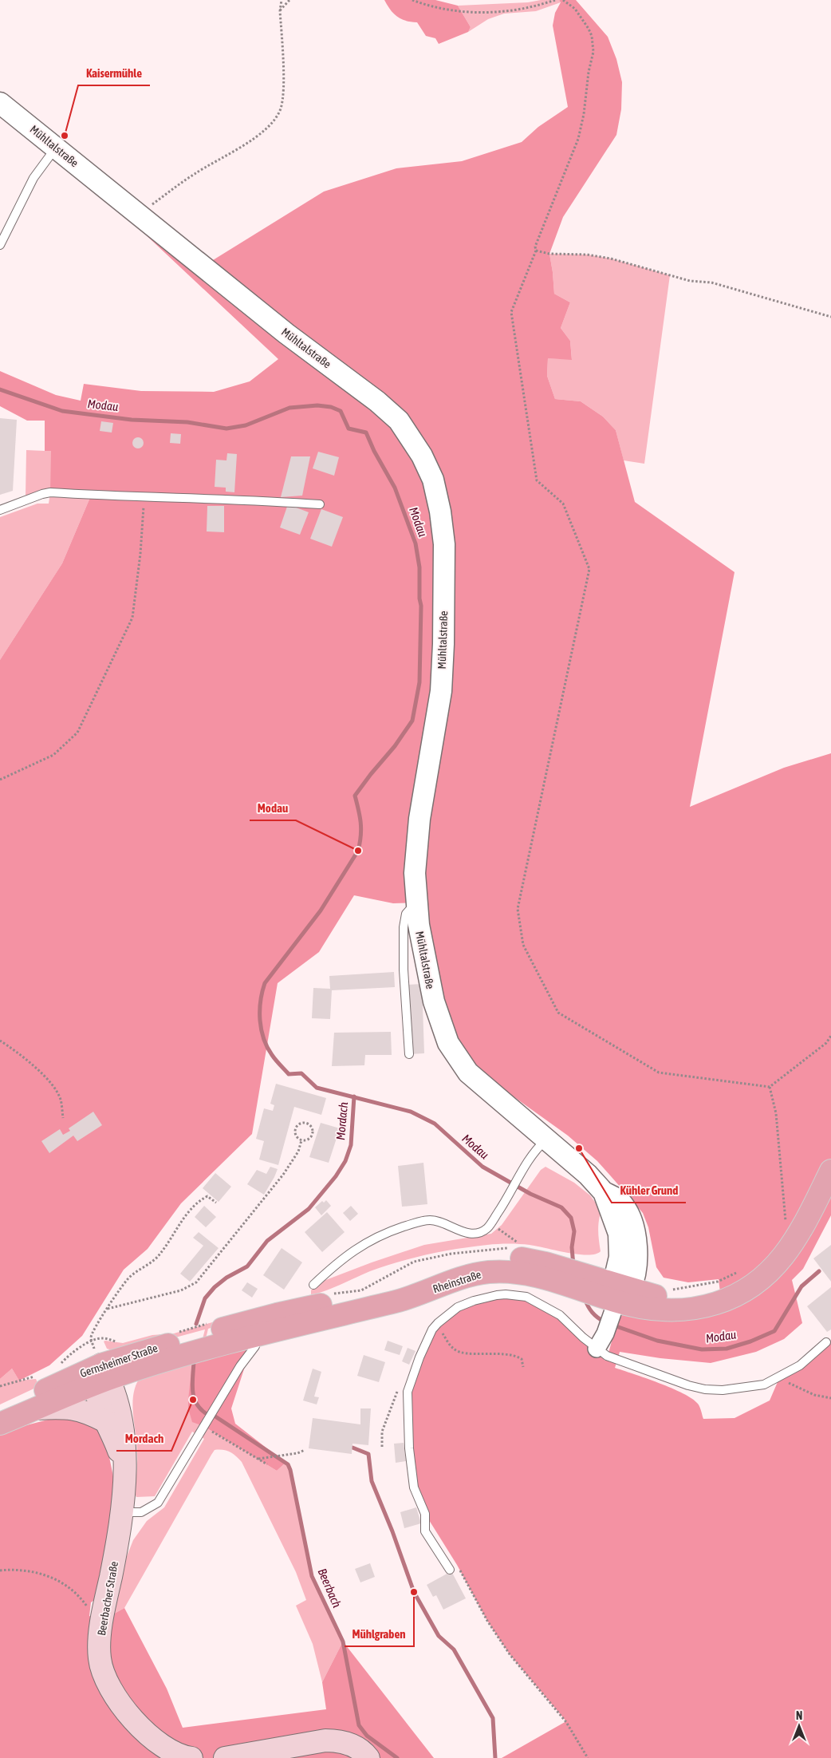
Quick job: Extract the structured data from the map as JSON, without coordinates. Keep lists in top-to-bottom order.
{
  "streets": {
    "main road": ["Rheinstraße", "Gernsheimer Straße", "Beerbacher Straße"],
    "street": ["Mühltalstraße"]
  },
  "crossings": [
    ["Mühltalstraße", "Rheinstraße"],
    ["Rheinstraße", "Gernsheimer Straße"],
    ["Gernsheimer Straße", "Beerbacher Straße"]
  ],
  "water": ["Modau", "Mordach", "Beerbach"],
  "places": [
    "Kaisermühle",
    "Modau",
    "Kühler Grund",
    "Mordach",
    "Mühlgraben"
  ],
  "north": "top"
}
